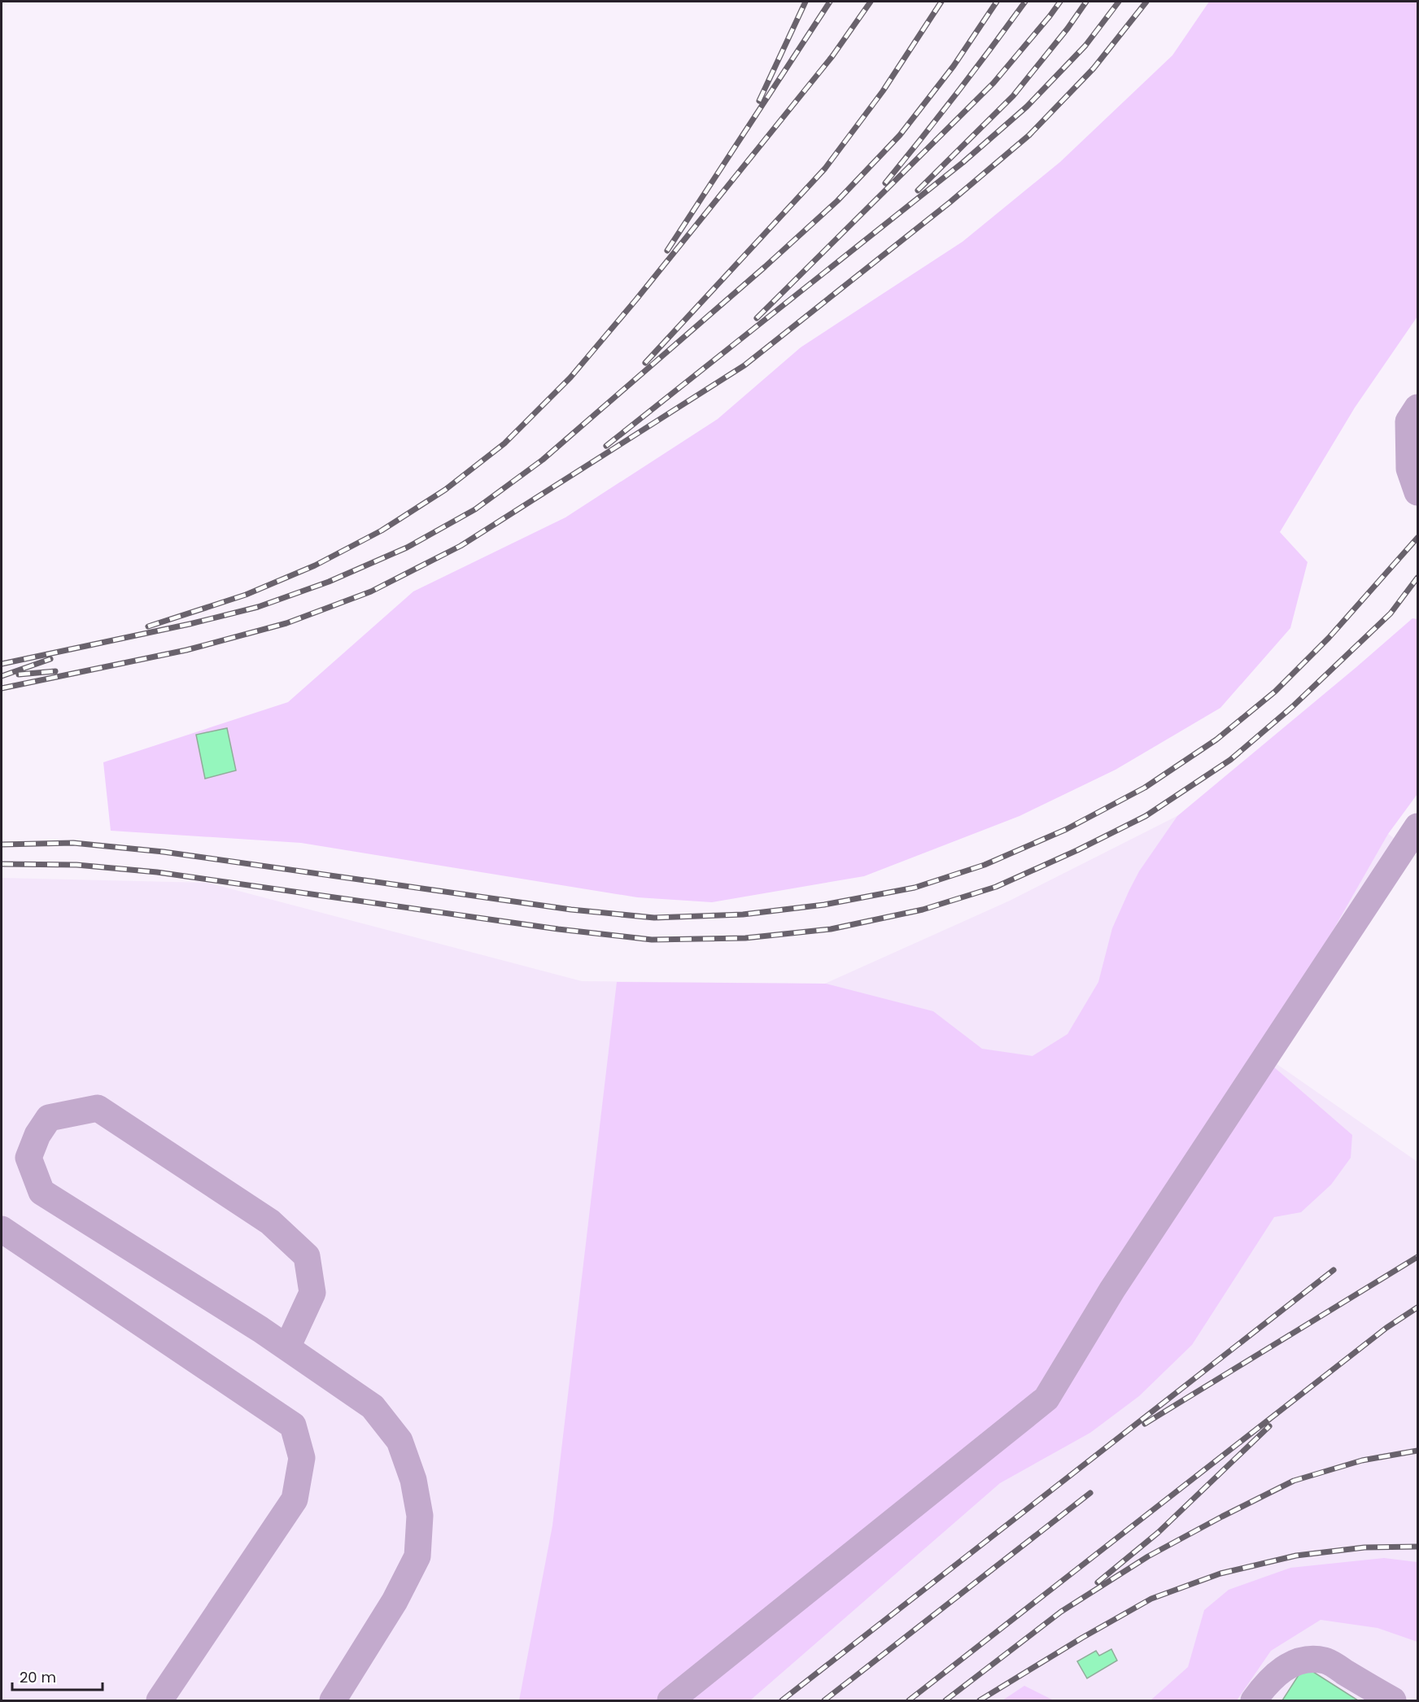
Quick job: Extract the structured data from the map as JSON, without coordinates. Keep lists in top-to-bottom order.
{
  "scale_bar": "20 m"
}
